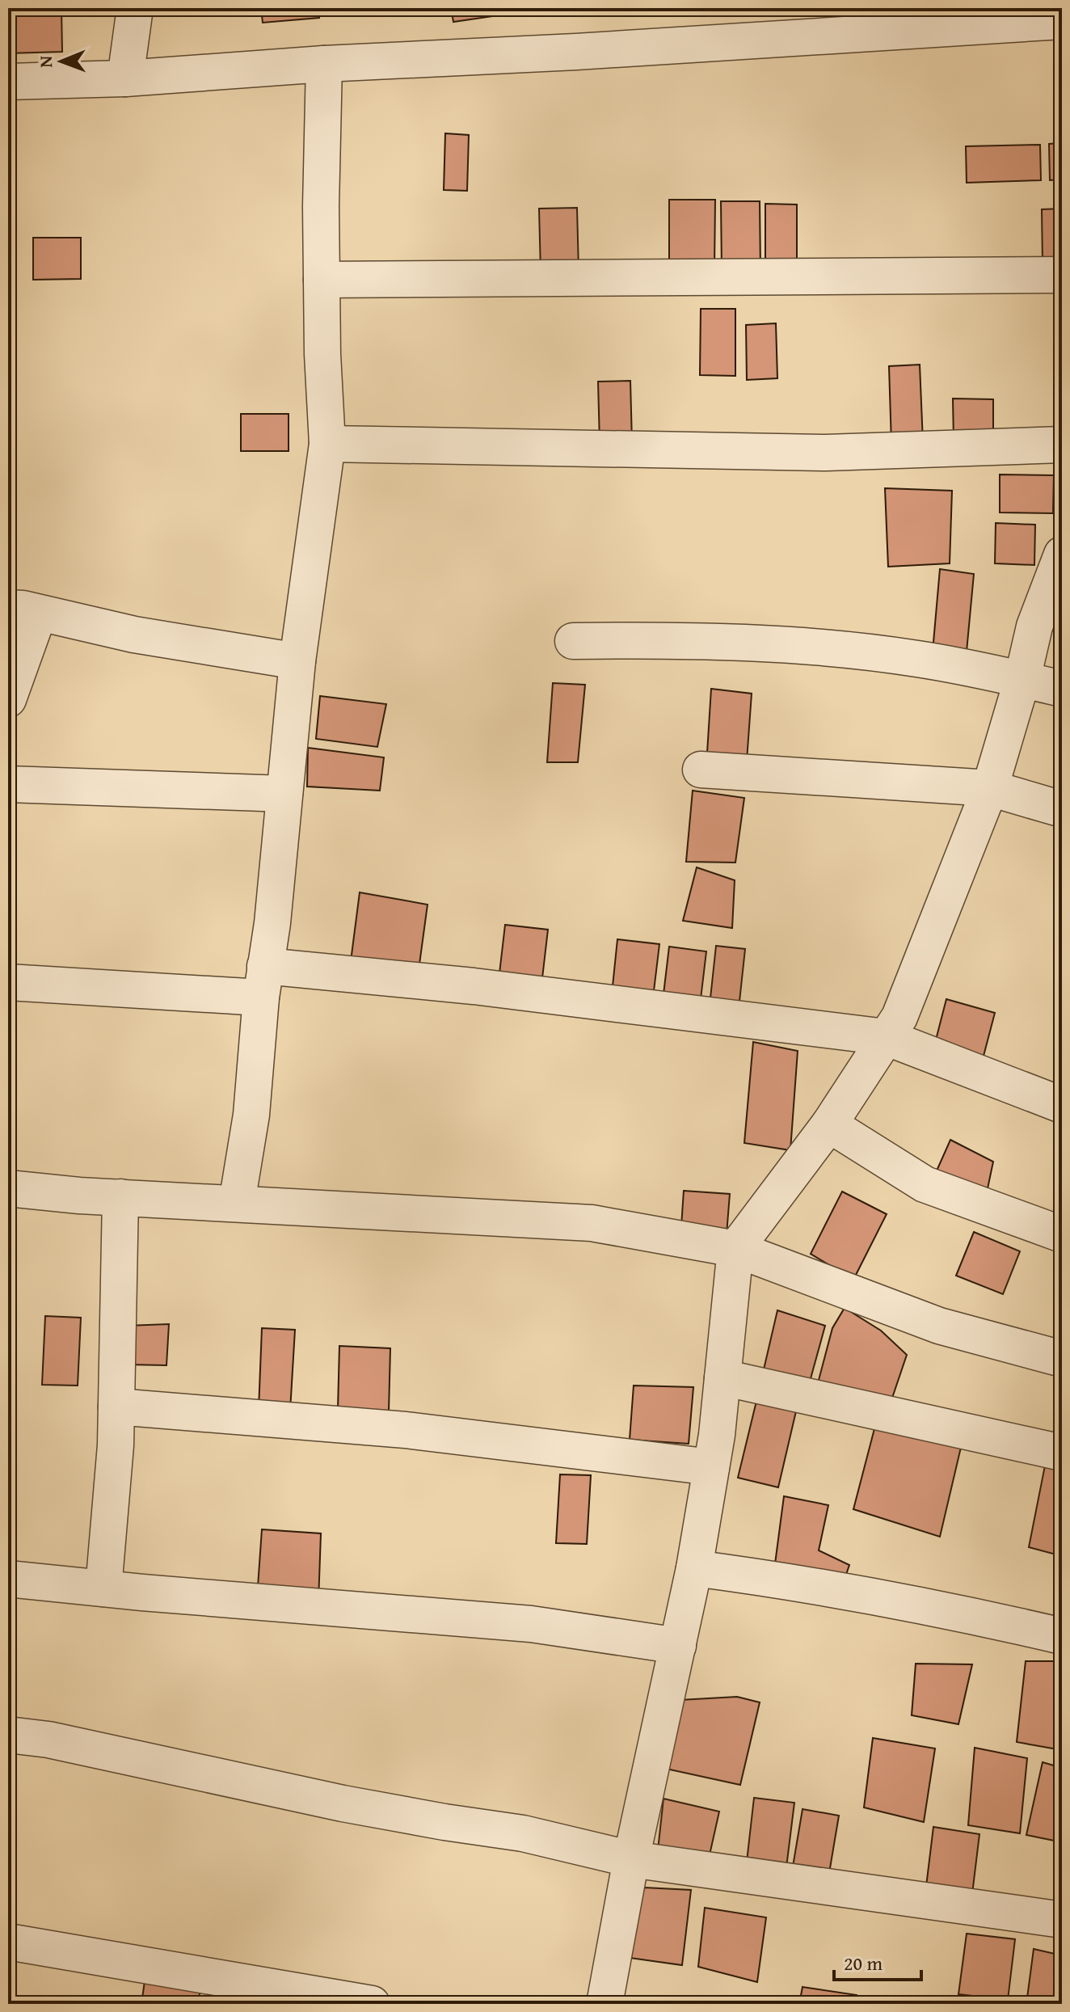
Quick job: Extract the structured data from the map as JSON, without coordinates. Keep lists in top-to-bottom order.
{
  "scale_bar": "20 m",
  "north": "left"
}
